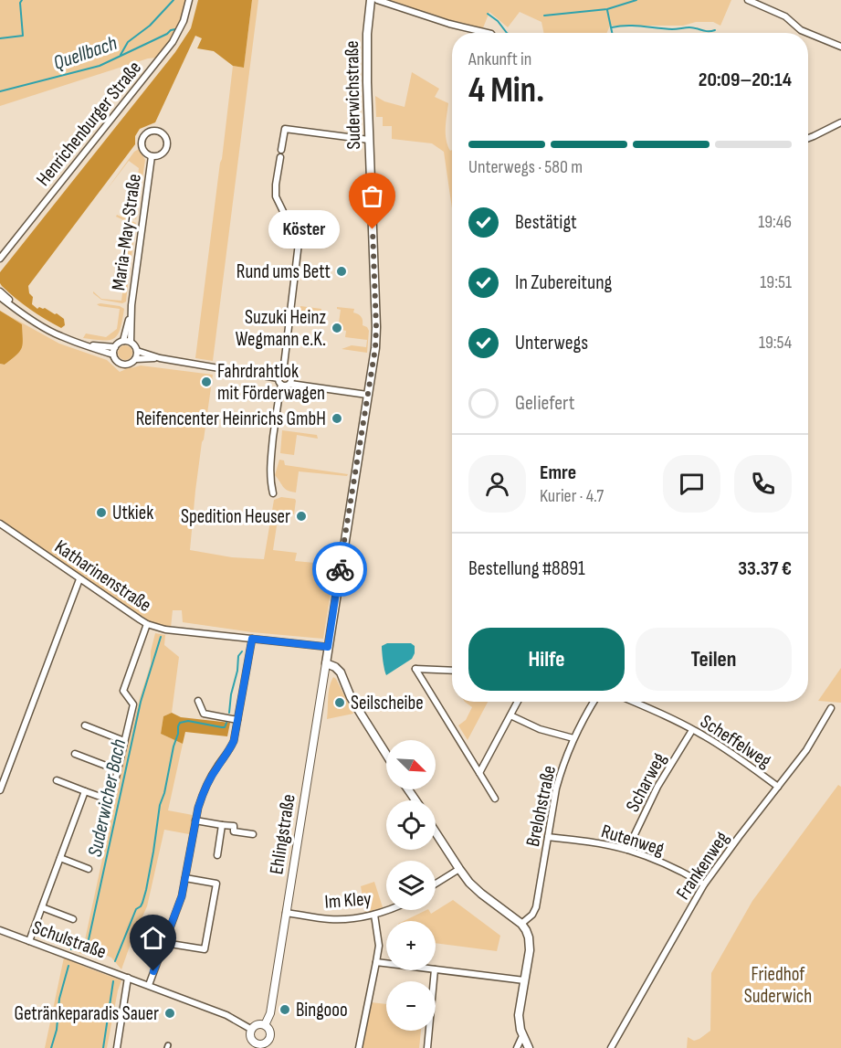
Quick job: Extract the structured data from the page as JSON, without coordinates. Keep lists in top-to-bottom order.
{
  "streets": {
    "main road": ["Suderwichstraße", "Ehlingstraße"],
    "street": [
      "Henrichenburger Straße",
      "Maria-May-Straße",
      "Katharinenstraße",
      "Scheffelweg",
      "Scharweg",
      "Brelohstraße",
      "Rutenweg",
      "Frankenweg",
      "Im Kley",
      "Schulstraße"
    ]
  },
  "crossings": [
    ["Suderwichstraße", "Katharinenstraße"],
    ["Suderwichstraße", "Ehlingstraße"],
    ["Katharinenstraße", "Ehlingstraße"],
    ["Scheffelweg", "Scharweg"],
    ["Scheffelweg", "Frankenweg"],
    ["Scharweg", "Rutenweg"],
    ["Brelohstraße", "Rutenweg"],
    ["Ehlingstraße", "Im Kley"],
    ["Ehlingstraße", "Schulstraße"],
    ["Rutenweg", "Frankenweg"]
  ],
  "water": ["Quellbach", "Suderwicher Bach"],
  "parks": ["Friedhof Suderwich"],
  "places": [
    "Köster",
    "Rund ums Bett",
    "Suzuki Heinz Wegmann e.K.",
    "Fahrdrahtlok mit Förderwagen",
    "Reifencenter Heinrichs GmbH",
    "Utkiek",
    "Spedition Heuser",
    "Seilscheibe",
    "Bingooo",
    "Getränkeparadis Sauer"
  ],
  "north": "bottom right",
  "page": {
    "heading": ["4 Min.", "Ankunft in", "20:09–20:14"],
    "panel": [
      "Emre",
      "Kurier · 4.7",
      "Bestellung #8891",
      "33.37 €"
    ],
    "bar": "Unterwegs · 580 m",
    "list": [
      ["Bestätigt", "19:46"],
      ["In Zubereitung", "19:51"],
      ["Unterwegs", "19:54"],
      "Geliefert"
    ],
    "bubble": "Köster",
    "buttons": ["Hilfe", "Teilen"],
    "map_buttons": ["+", "−"]
  }
}
